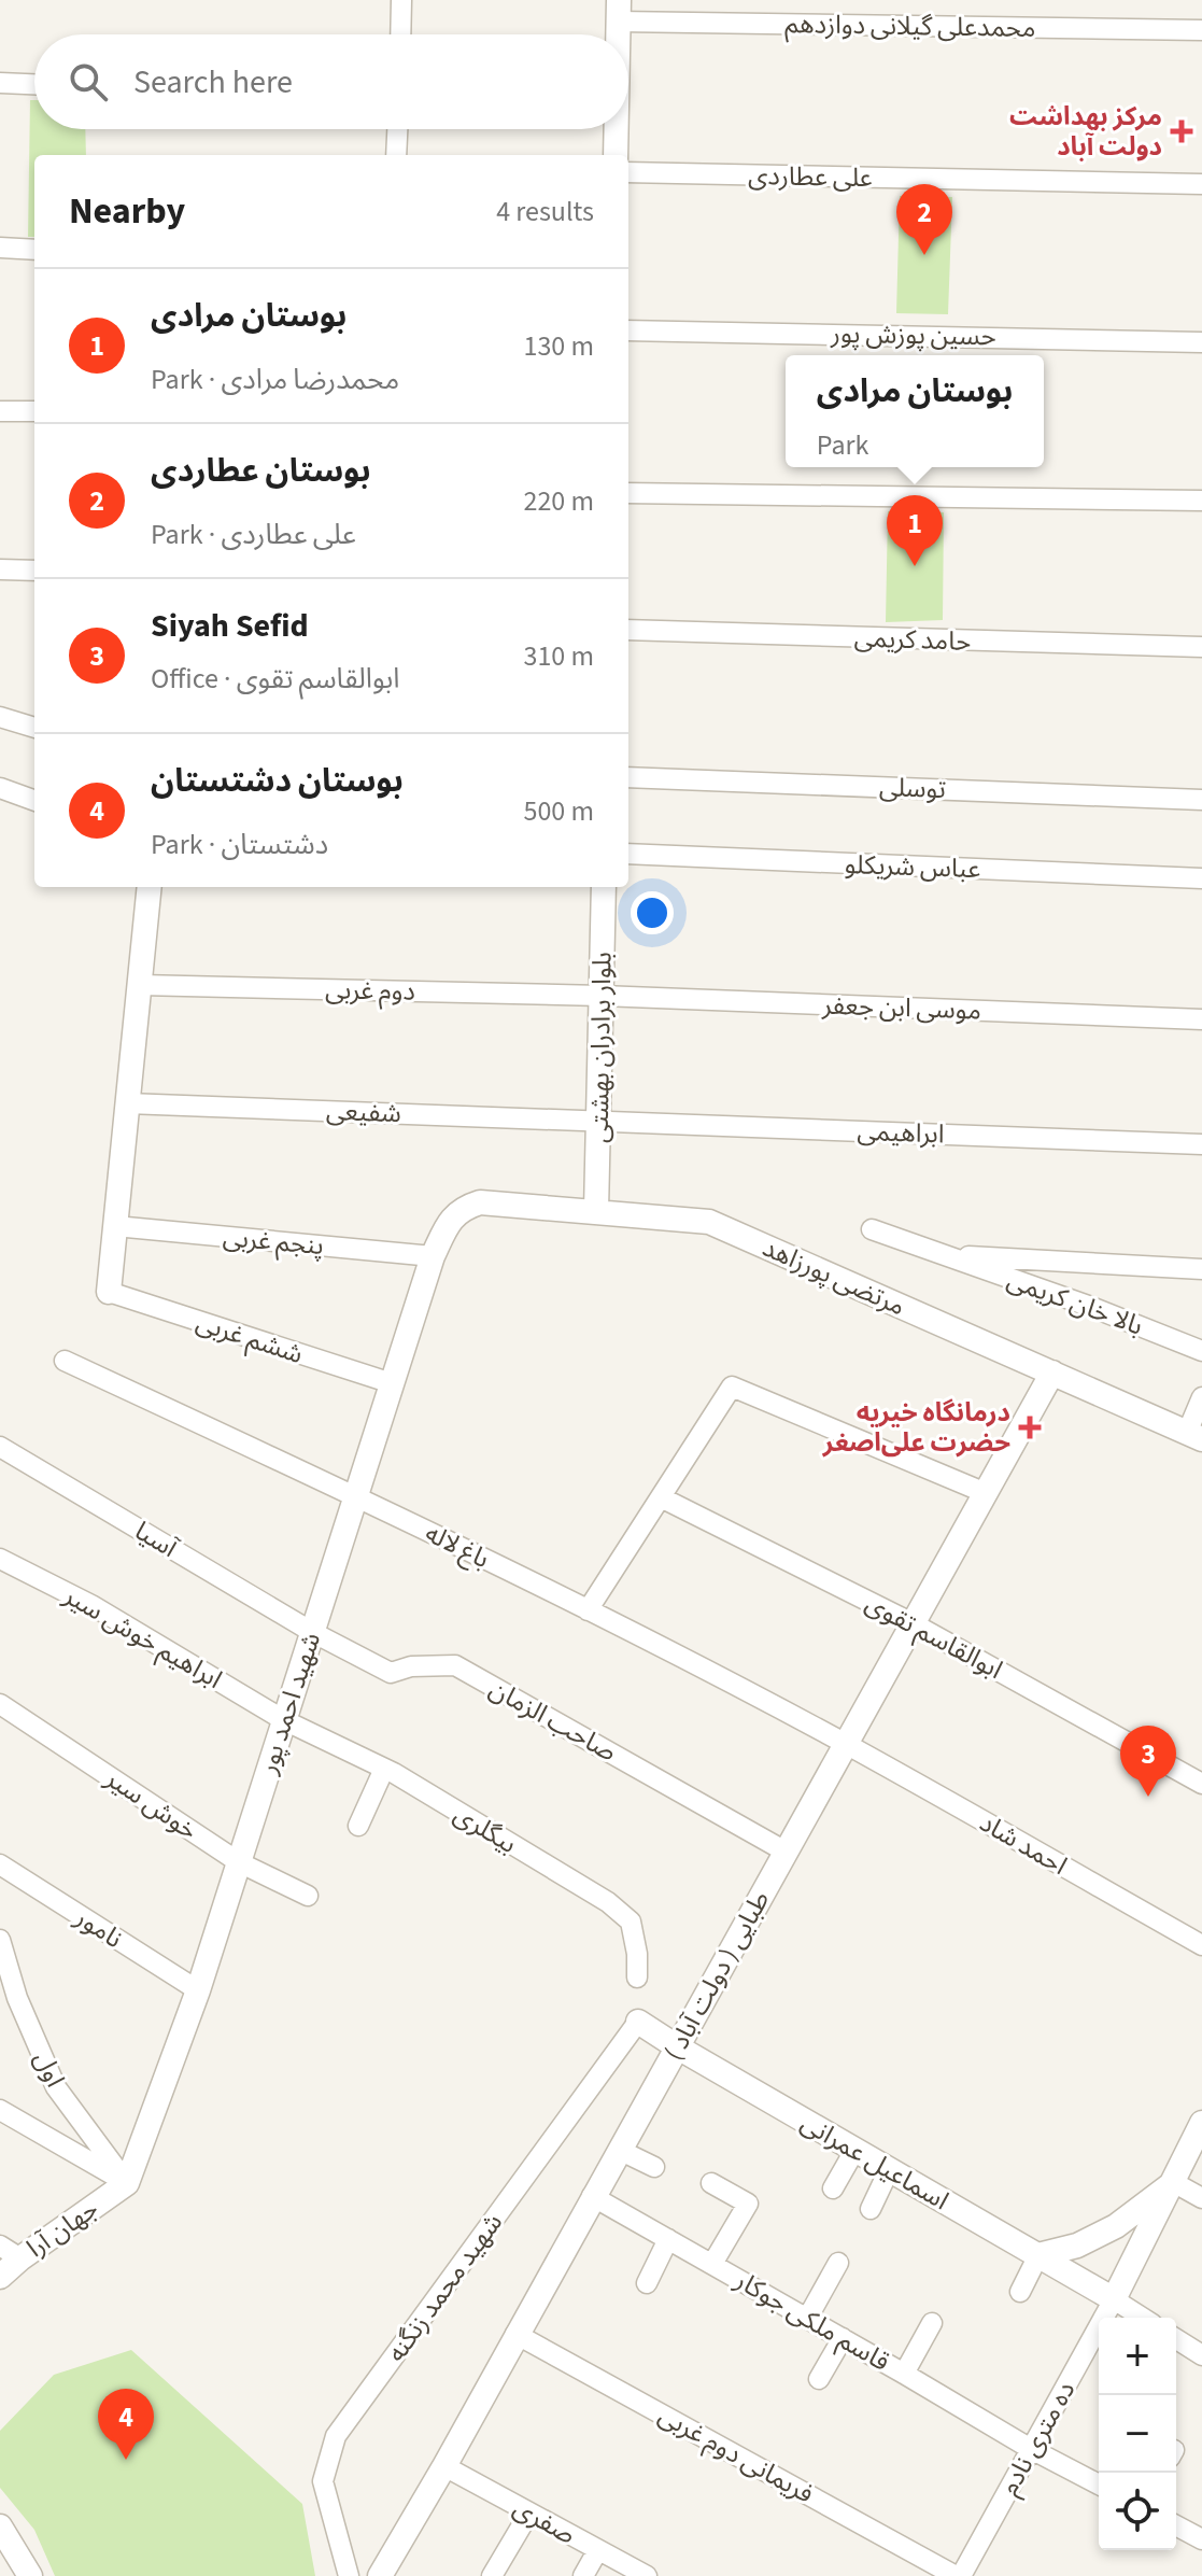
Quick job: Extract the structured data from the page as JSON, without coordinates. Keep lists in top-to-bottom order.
{
  "streets": {
    "street": [
      "محمدعلی گیلانی دوازدهم",
      "علی عطاردی",
      "حسین پوزش پور",
      "حامد کریمی",
      "توسلی",
      "عباس شریکلو",
      "دوم غربی",
      "موسی ابن جعفر",
      "بلوار برادران بهشتی",
      "شفیعی",
      "ابراهیمی",
      "پنجم غربی",
      "مرتضی پورزاهد",
      "بالا خان کریمی",
      "ششم غربی",
      "آسیا",
      "باغ لاله",
      "ابوالقاسم تقوی",
      "ابراهیم خوش سیر",
      "شهید احمد پور",
      "صاحب الزمان",
      "خوش سیر",
      "بیگلری",
      "احمد شاد",
      "نامور",
      "طبایی ( دولت آباد )",
      "اول",
      "اسماعیل عمرانی",
      "جهان آرا",
      "شهید محمد زنگنه",
      "قاسم ملکی جوکار",
      "ده متری نادم",
      "فریمانی دوم غربی",
      "صفری"
    ]
  },
  "crossings": [
    ["دوم غربی", "موسی ابن جعفر"],
    ["دوم غربی", "بلوار برادران بهشتی"],
    ["موسی ابن جعفر", "بلوار برادران بهشتی"],
    ["بلوار برادران بهشتی", "شفیعی"],
    ["بلوار برادران بهشتی", "ابراهیمی"],
    ["بلوار برادران بهشتی", "مرتضی پورزاهد"],
    ["شفیعی", "ابراهیمی"],
    ["پنجم غربی", "شهید احمد پور"],
    ["مرتضی پورزاهد", "شهید احمد پور"],
    ["مرتضی پورزاهد", "طبایی ( دولت آباد )"],
    ["ششم غربی", "شهید احمد پور"],
    ["آسیا", "شهید احمد پور"],
    ["آسیا", "صاحب الزمان"],
    ["باغ لاله", "شهید احمد پور"],
    ["باغ لاله", "احمد شاد"],
    ["باغ لاله", "طبایی ( دولت آباد )"],
    ["ابوالقاسم تقوی", "طبایی ( دولت آباد )"],
    ["ابراهیم خوش سیر", "شهید احمد پور"],
    ["ابراهیم خوش سیر", "بیگلری"],
    ["شهید احمد پور", "صاحب الزمان"],
    ["شهید احمد پور", "خوش سیر"],
    ["شهید احمد پور", "بیگلری"],
    ["شهید احمد پور", "نامور"],
    ["شهید احمد پور", "اول"],
    ["شهید احمد پور", "جهان آرا"],
    ["صاحب الزمان", "طبایی ( دولت آباد )"],
    ["احمد شاد", "طبایی ( دولت آباد )"],
    ["طبایی ( دولت آباد )", "اسماعیل عمرانی"],
    ["طبایی ( دولت آباد )", "قاسم ملکی جوکار"],
    ["طبایی ( دولت آباد )", "فریمانی دوم غربی"],
    ["طبایی ( دولت آباد )", "صفری"],
    ["اول", "جهان آرا"],
    ["اسماعیل عمرانی", "شهید محمد زنگنه"],
    ["اسماعیل عمرانی", "ده متری نادم"],
    ["قاسم ملکی جوکار", "ده متری نادم"],
    ["ده متری نادم", "فریمانی دوم غربی"]
  ],
  "places": {
    "health": ["مرکز بهداشت دولت آباد", "درمانگاه خیریه حضرت علی‌اصغر"]
  },
  "page": {
    "search": "Search here",
    "heading": ["Nearby", "4 results"],
    "pins": [
      "2",
      "1",
      "3",
      "4"
    ],
    "list": [
      {
        "mark": "1",
        "name": "بوستان مرادی",
        "note": "Park · محمدرضا مرادی",
        "value": "130 m"
      },
      {
        "mark": "2",
        "name": "بوستان عطاردی",
        "note": "Park · علی عطاردی",
        "value": "220 m"
      },
      {
        "mark": "3",
        "name": "Siyah Sefid",
        "note": "Office · ابوالقاسم تقوی",
        "value": "310 m"
      },
      {
        "mark": "4",
        "name": "بوستان دشتستان",
        "note": "Park · دشتستان",
        "value": "500 m"
      }
    ],
    "popup": ["بوستان مرادی", "Park"],
    "map_buttons": ["+", "−"]
  }
}
